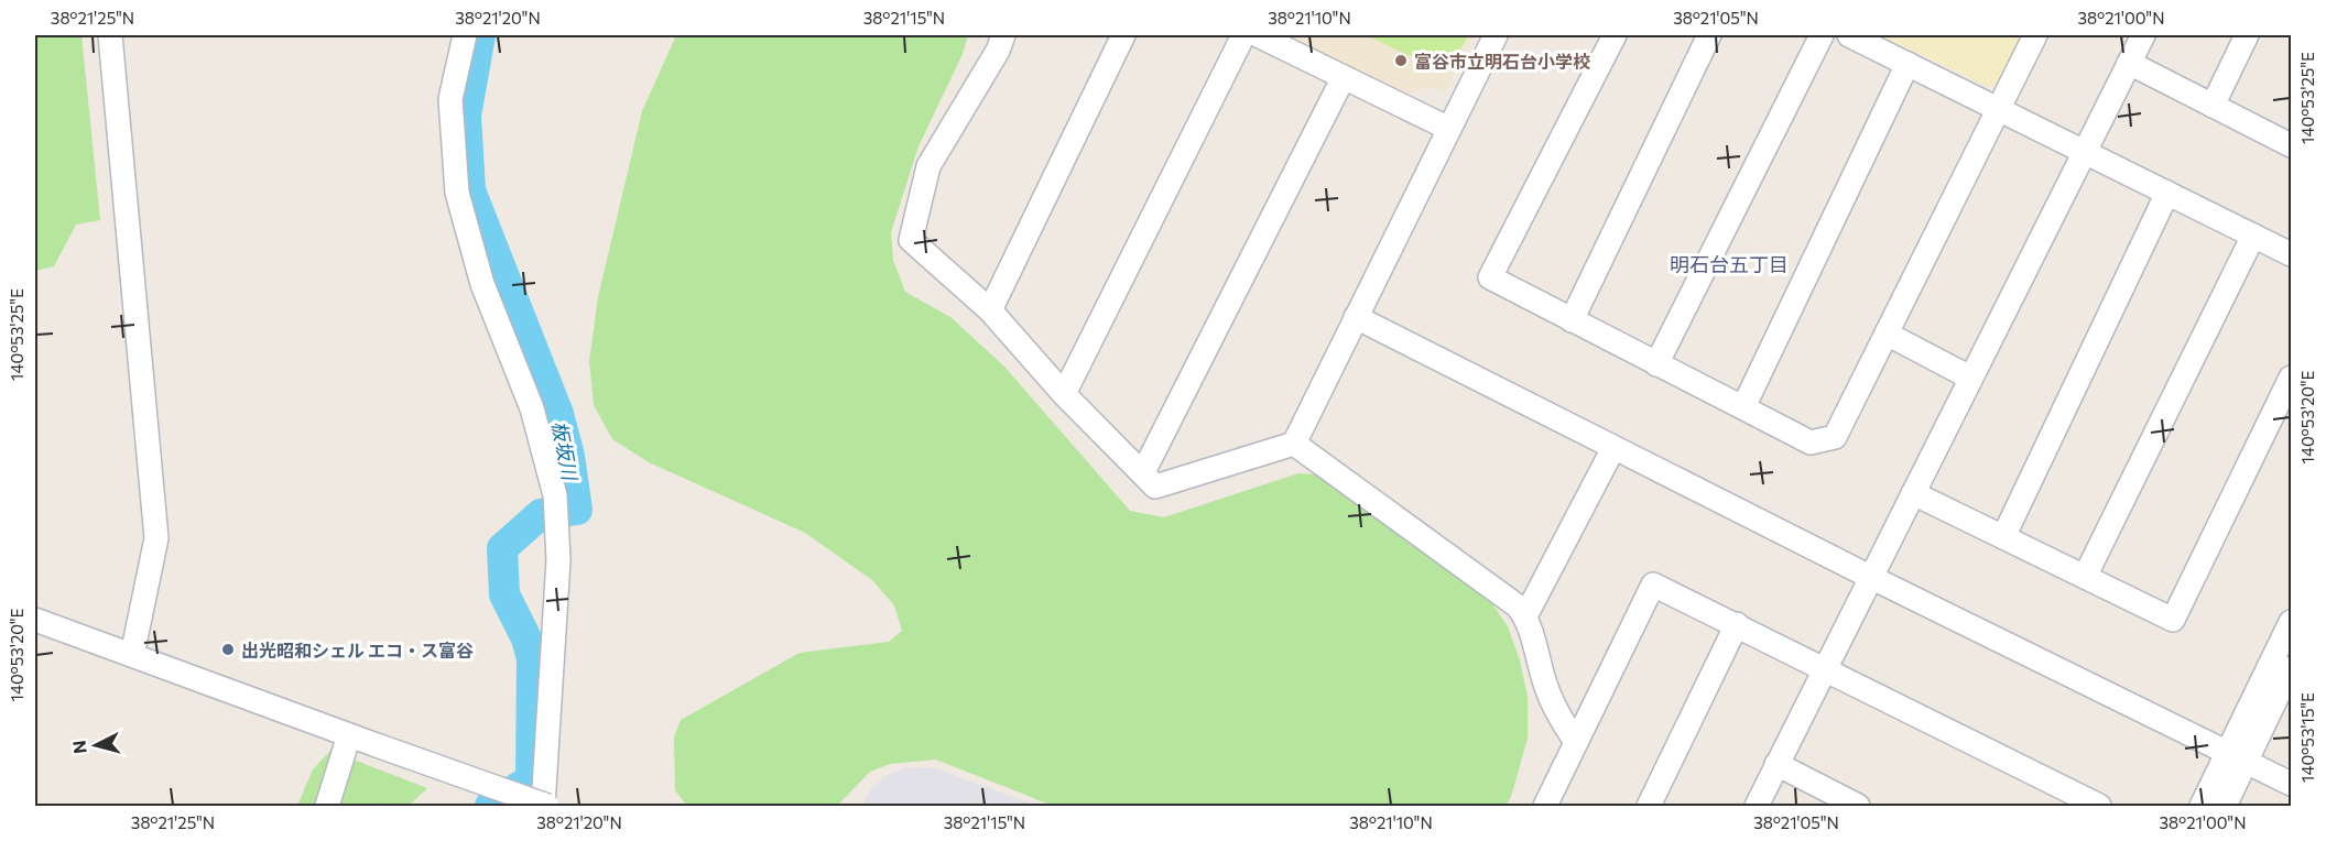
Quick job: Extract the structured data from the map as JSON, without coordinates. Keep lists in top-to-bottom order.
{
  "districts": ["明石台五丁目"],
  "water": ["板坂川"],
  "places": ["富谷市立明石台小学校", "出光昭和シェル エコ・ス富谷"],
  "north": "left",
  "coordinates": [
    "38°21'25\"N",
    "38°21'20\"N",
    "38°21'15\"N",
    "38°21'10\"N",
    "38°21'05\"N",
    "38°21'00\"N",
    "140°53'25\"E",
    "140°53'20\"E",
    "140°53'15\"E"
  ]
}
